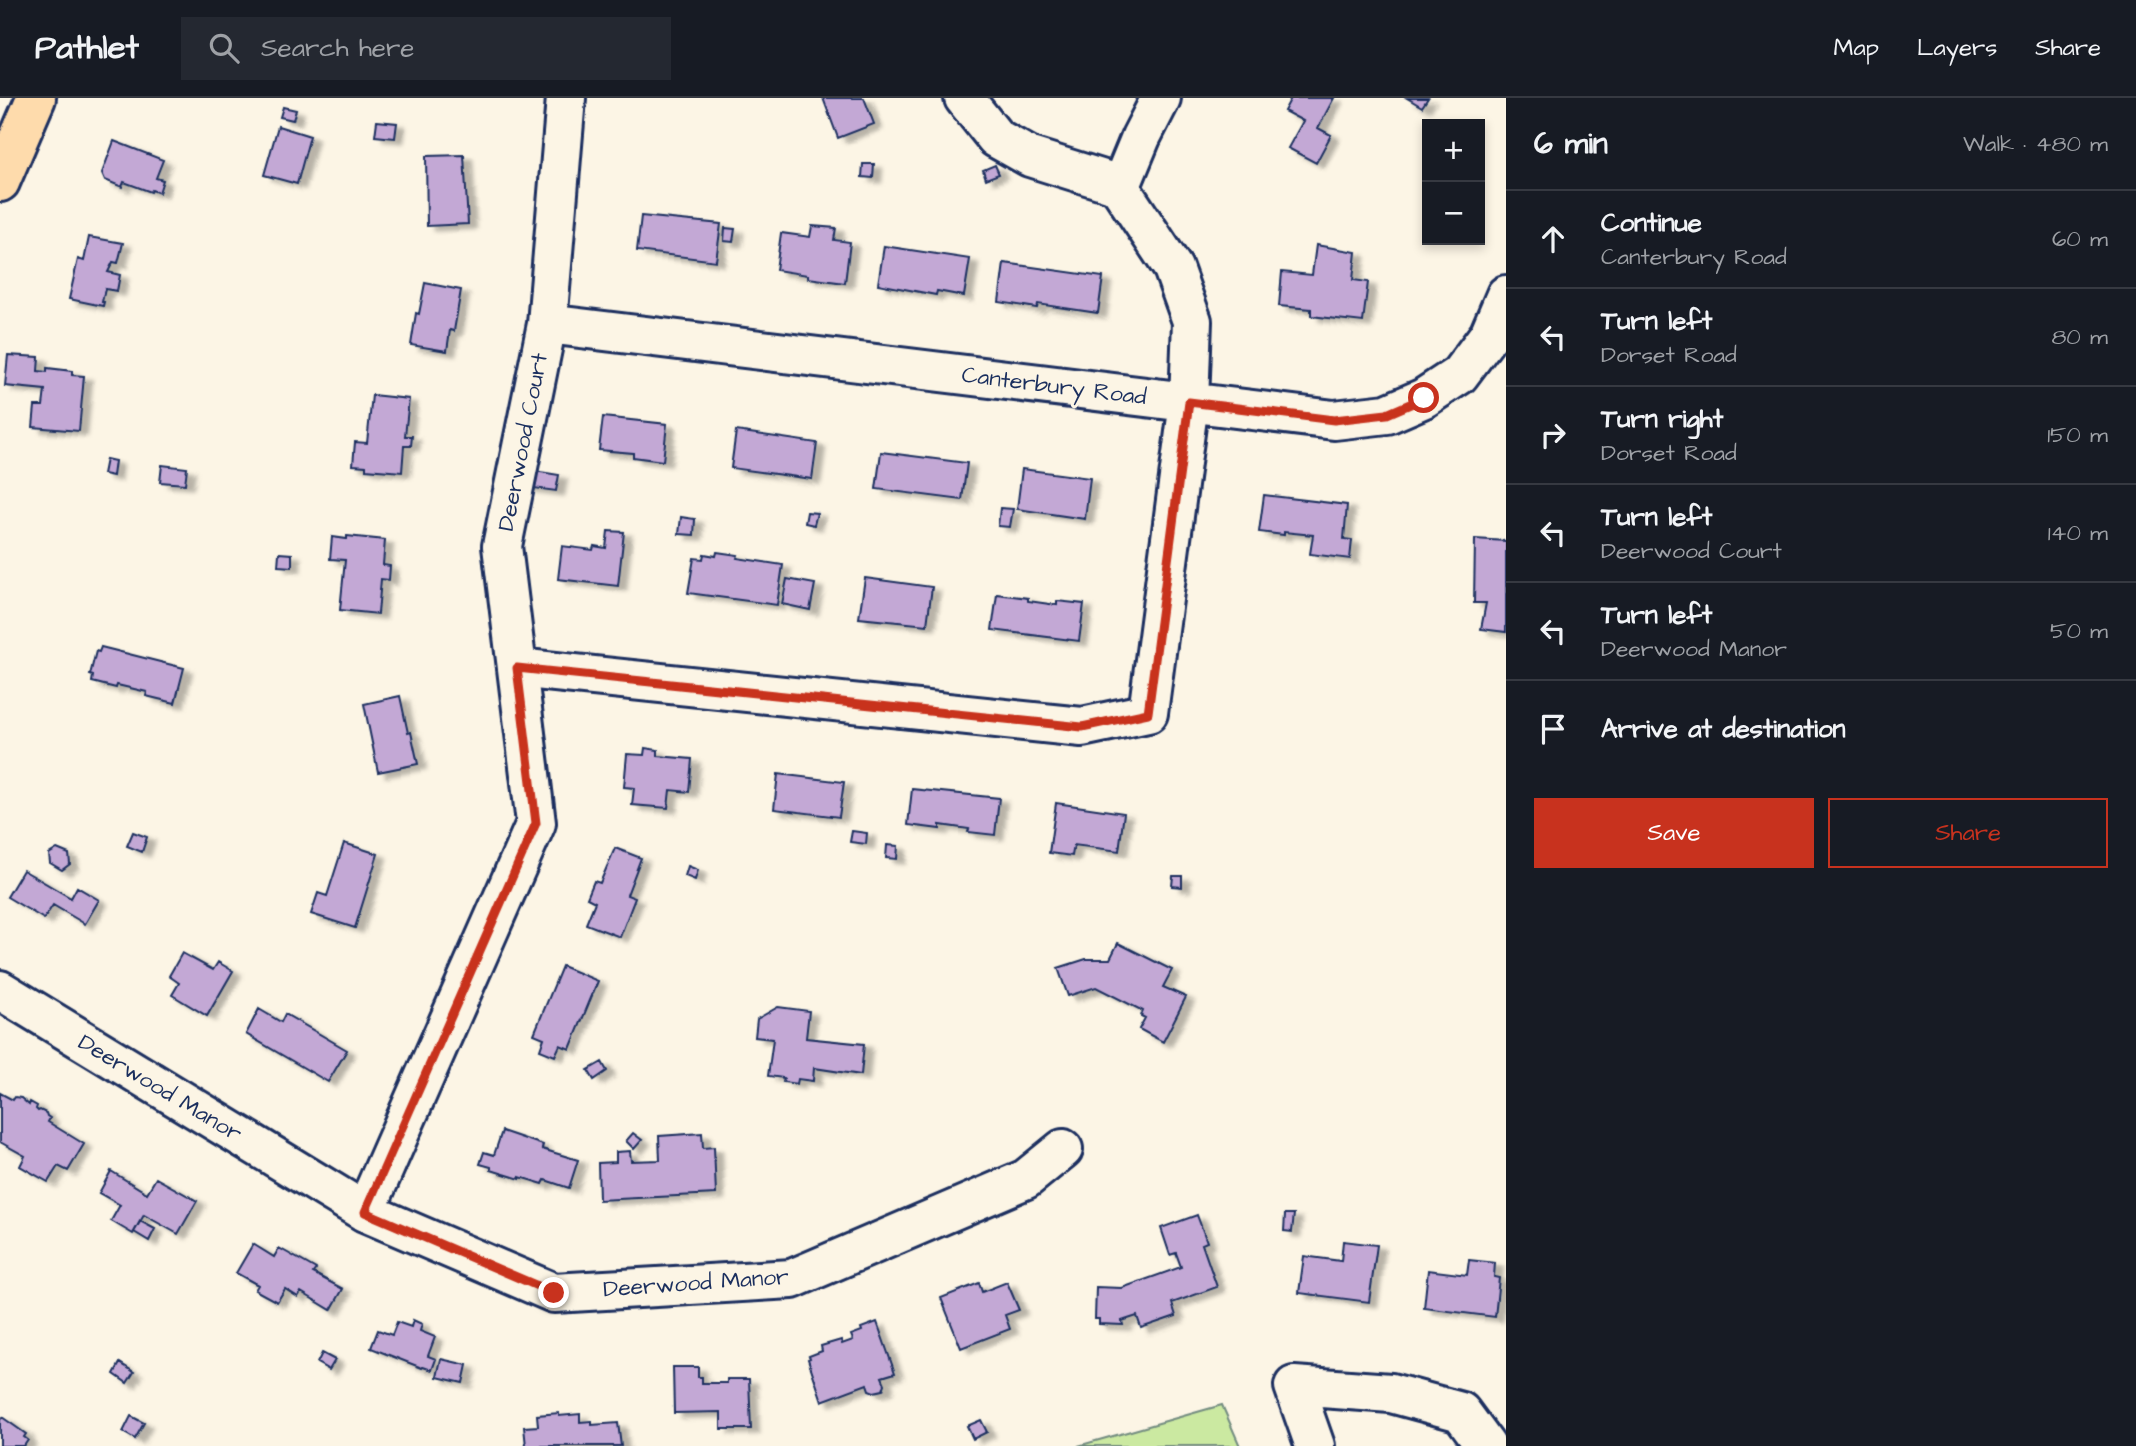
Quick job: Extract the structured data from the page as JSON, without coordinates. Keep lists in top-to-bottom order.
{
  "streets": {
    "street": ["Canterbury Road", "Deerwood Court", "Deerwood Manor"]
  },
  "crossings": [
    ["Canterbury Road", "Deerwood Court"],
    ["Deerwood Court", "Deerwood Manor"]
  ],
  "page": {
    "header": "Pathlet",
    "search": "Search here",
    "nav": ["Map", "Layers", "Share"],
    "heading": ["6 min", "Walk · 480 m"],
    "map_buttons": ["+", "−"],
    "list": [
      ["Continue", "Canterbury Road", "60 m"],
      ["Turn left", "Dorset Road", "80 m"],
      ["Turn right", "Dorset Road", "150 m"],
      ["Turn left", "Deerwood Court", "140 m"],
      ["Turn left", "Deerwood Manor", "50 m"],
      "Arrive at destination"
    ],
    "buttons": ["Save", "Share"]
  }
}
